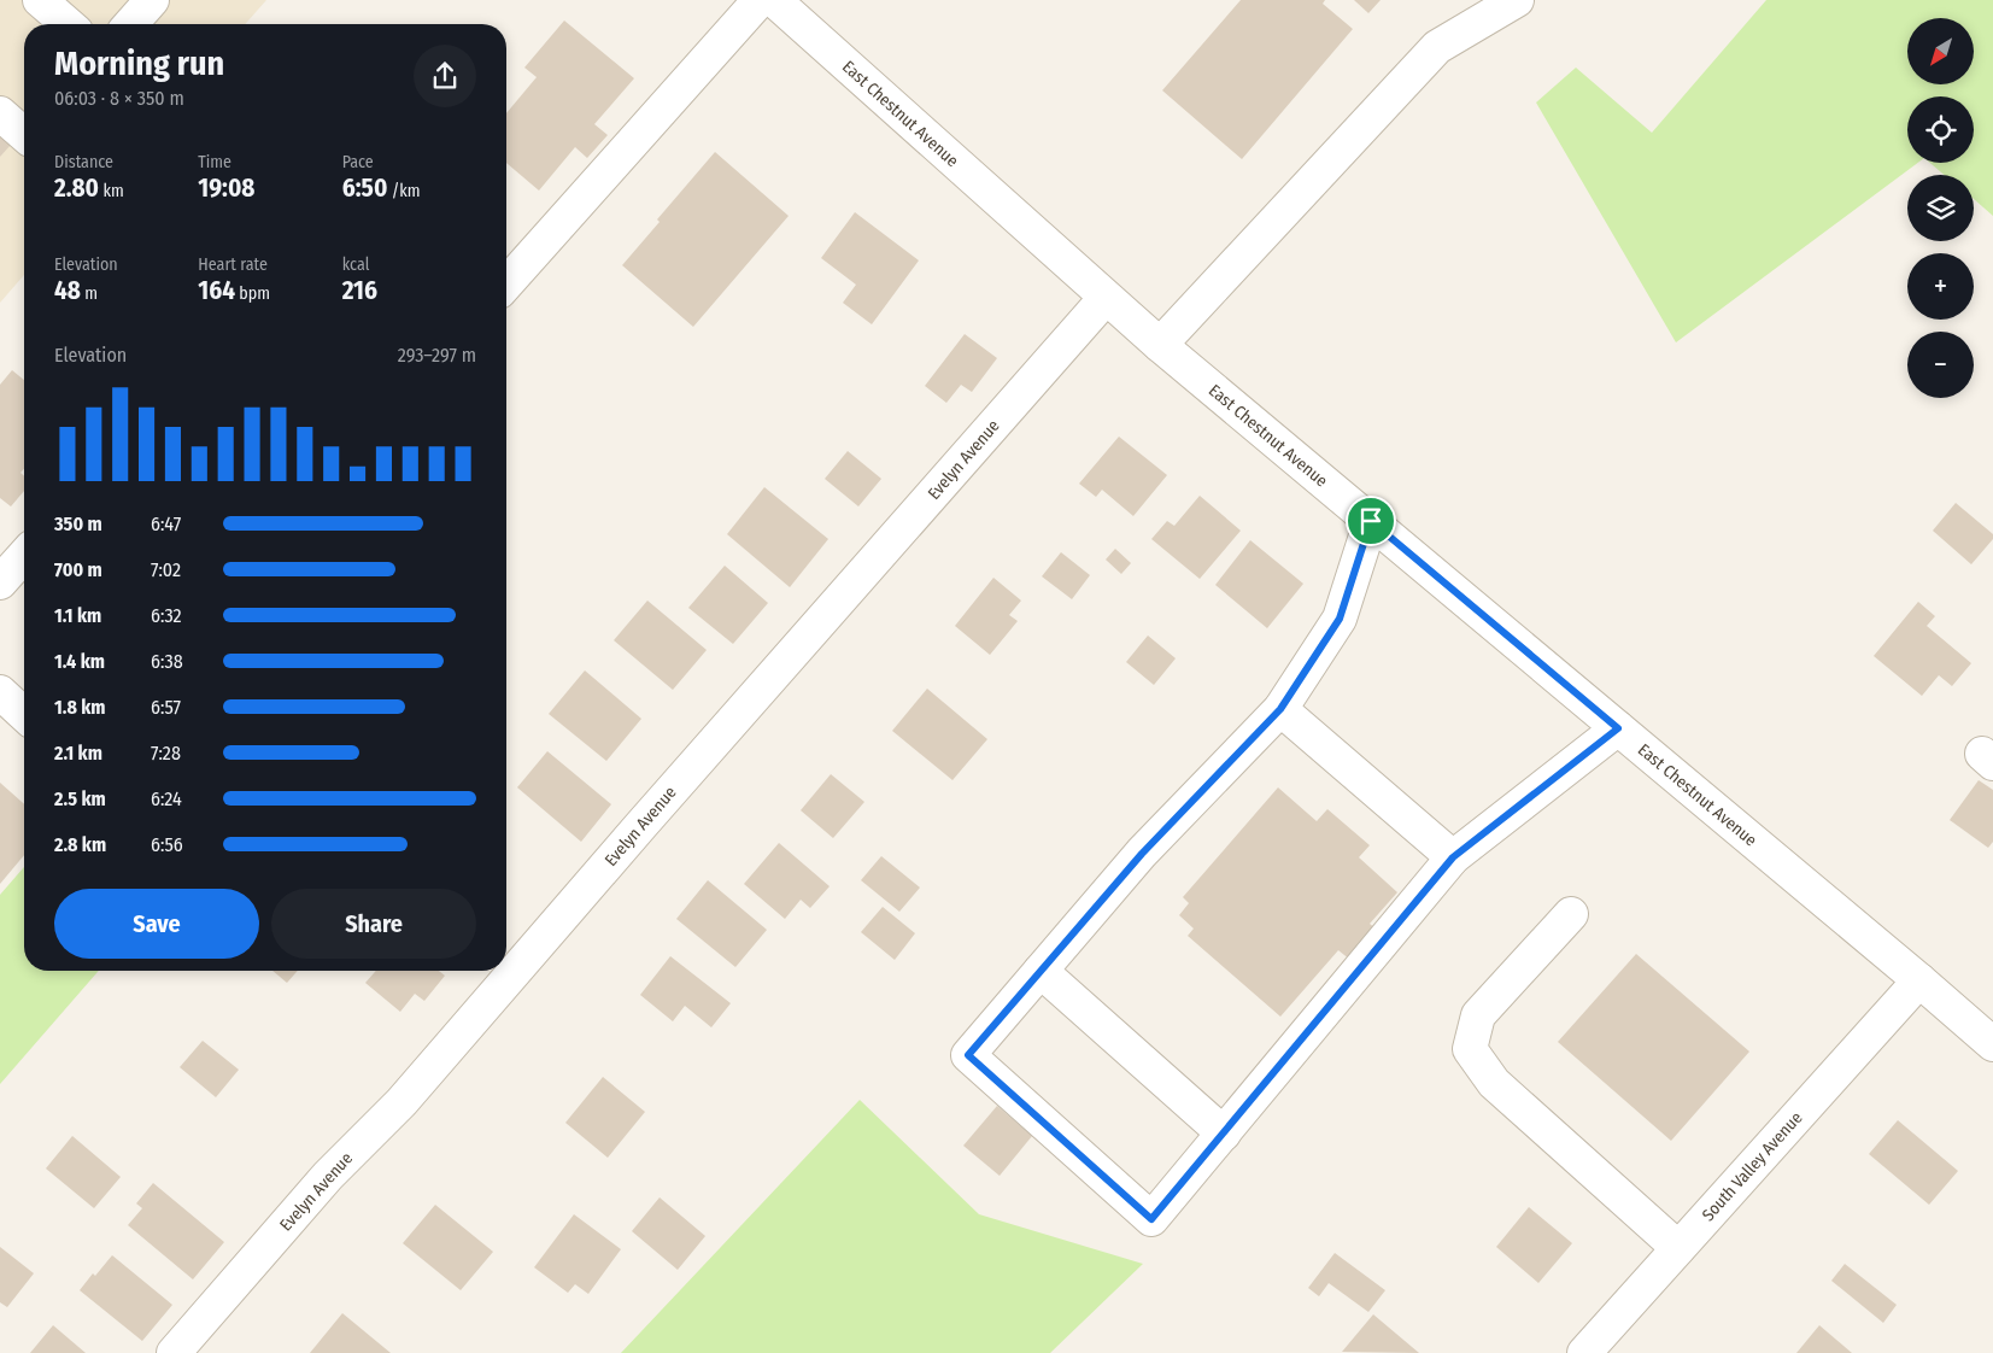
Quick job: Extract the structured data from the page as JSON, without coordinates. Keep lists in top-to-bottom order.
{
  "streets": {
    "street": ["East Chestnut Avenue", "Evelyn Avenue", "South Valley Avenue"]
  },
  "crossings": [
    ["East Chestnut Avenue", "Evelyn Avenue"],
    ["East Chestnut Avenue", "South Valley Avenue"]
  ],
  "north": "bottom left",
  "page": {
    "map_buttons": ["+", "−"],
    "heading": ["Morning run", "06:03 · 8 × 350 m"],
    "stats": [
      ["Distance", "2.80 km"],
      ["Time", "19:08"],
      ["Pace", "6:50 /km"],
      ["Elevation", "48 m"],
      ["Heart rate", "164 bpm"],
      ["kcal", "216"]
    ],
    "chart": ["Elevation", "293–297 m"],
    "list": [
      {
        "name": "350 m",
        "note": "6:47"
      },
      {
        "name": "700 m",
        "note": "7:02"
      },
      {
        "name": "1.1 km",
        "note": "6:32"
      },
      {
        "name": "1.4 km",
        "note": "6:38"
      },
      {
        "name": "1.8 km",
        "note": "6:57"
      },
      {
        "name": "2.1 km",
        "note": "7:28"
      },
      {
        "name": "2.5 km",
        "note": "6:24"
      },
      {
        "name": "2.8 km",
        "note": "6:56"
      }
    ],
    "buttons": ["Save", "Share"]
  }
}
